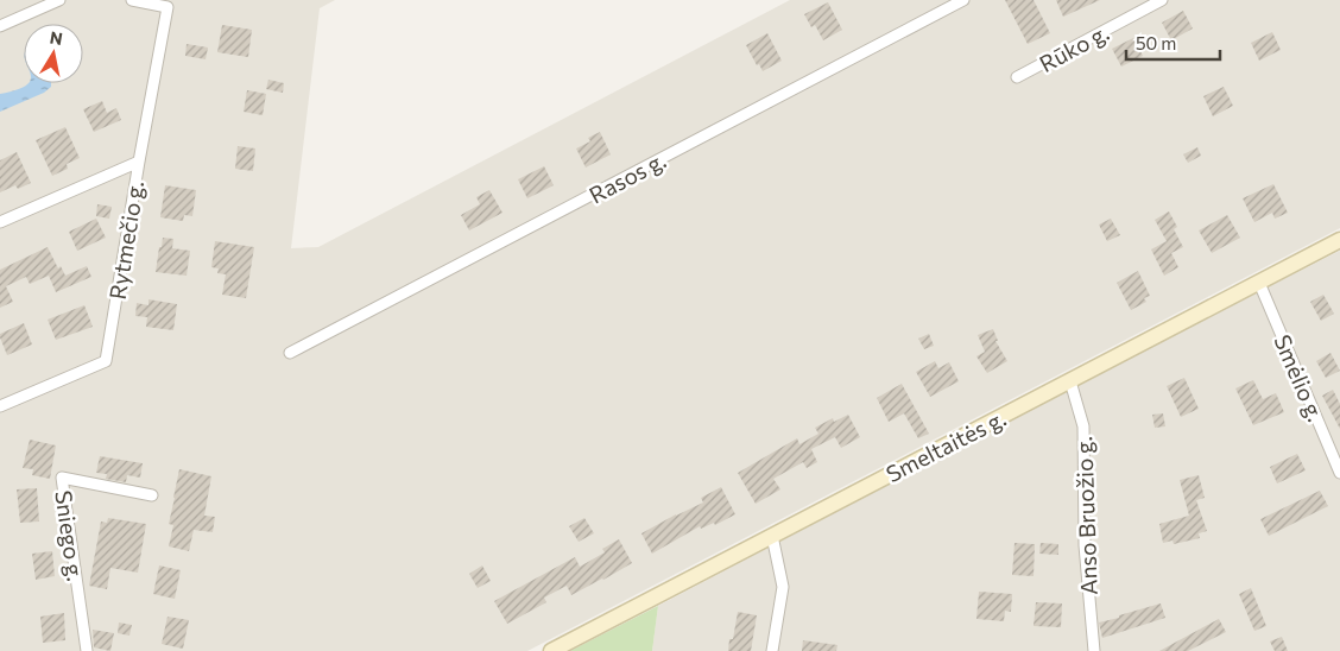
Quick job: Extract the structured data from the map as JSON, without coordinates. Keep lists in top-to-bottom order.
{
  "streets": {
    "main road": ["Smeltaitės g."],
    "street": [
      "Rūko g.",
      "Rasos g.",
      "Rytmečio g.",
      "Smėlio g.",
      "Anso Bruožio g.",
      "Sniego g."
    ]
  },
  "crossings": [
    ["Smėlio g.", "Smeltaitės g."],
    ["Smeltaitės g.", "Anso Bruožio g."]
  ],
  "scale_bar": "50 m",
  "north": "top"
}
